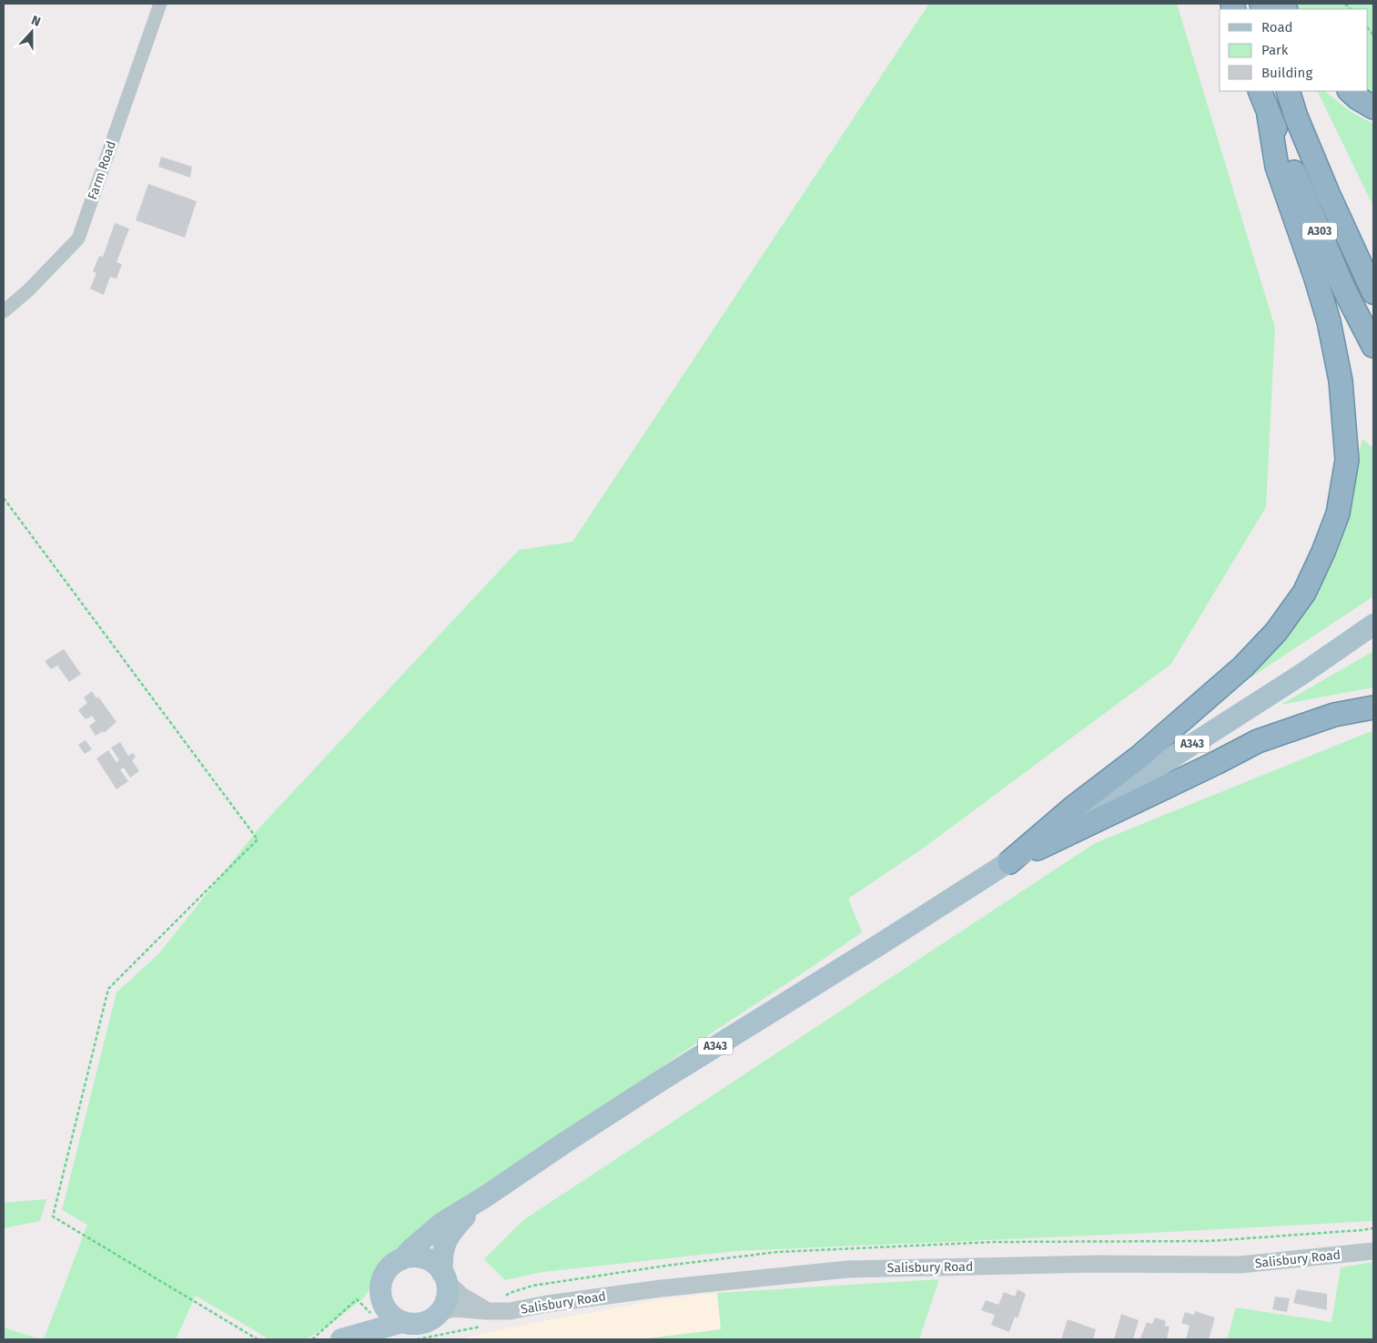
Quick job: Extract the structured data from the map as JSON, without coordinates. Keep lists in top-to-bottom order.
{
  "streets": {
    "highway": ["A303"],
    "main road": ["A343"],
    "street": ["Farm Road", "Salisbury Road"]
  },
  "crossings": [
    ["A343", "Salisbury Road"]
  ],
  "legend": ["Road", "Park", "Building"],
  "north": "top"
}
